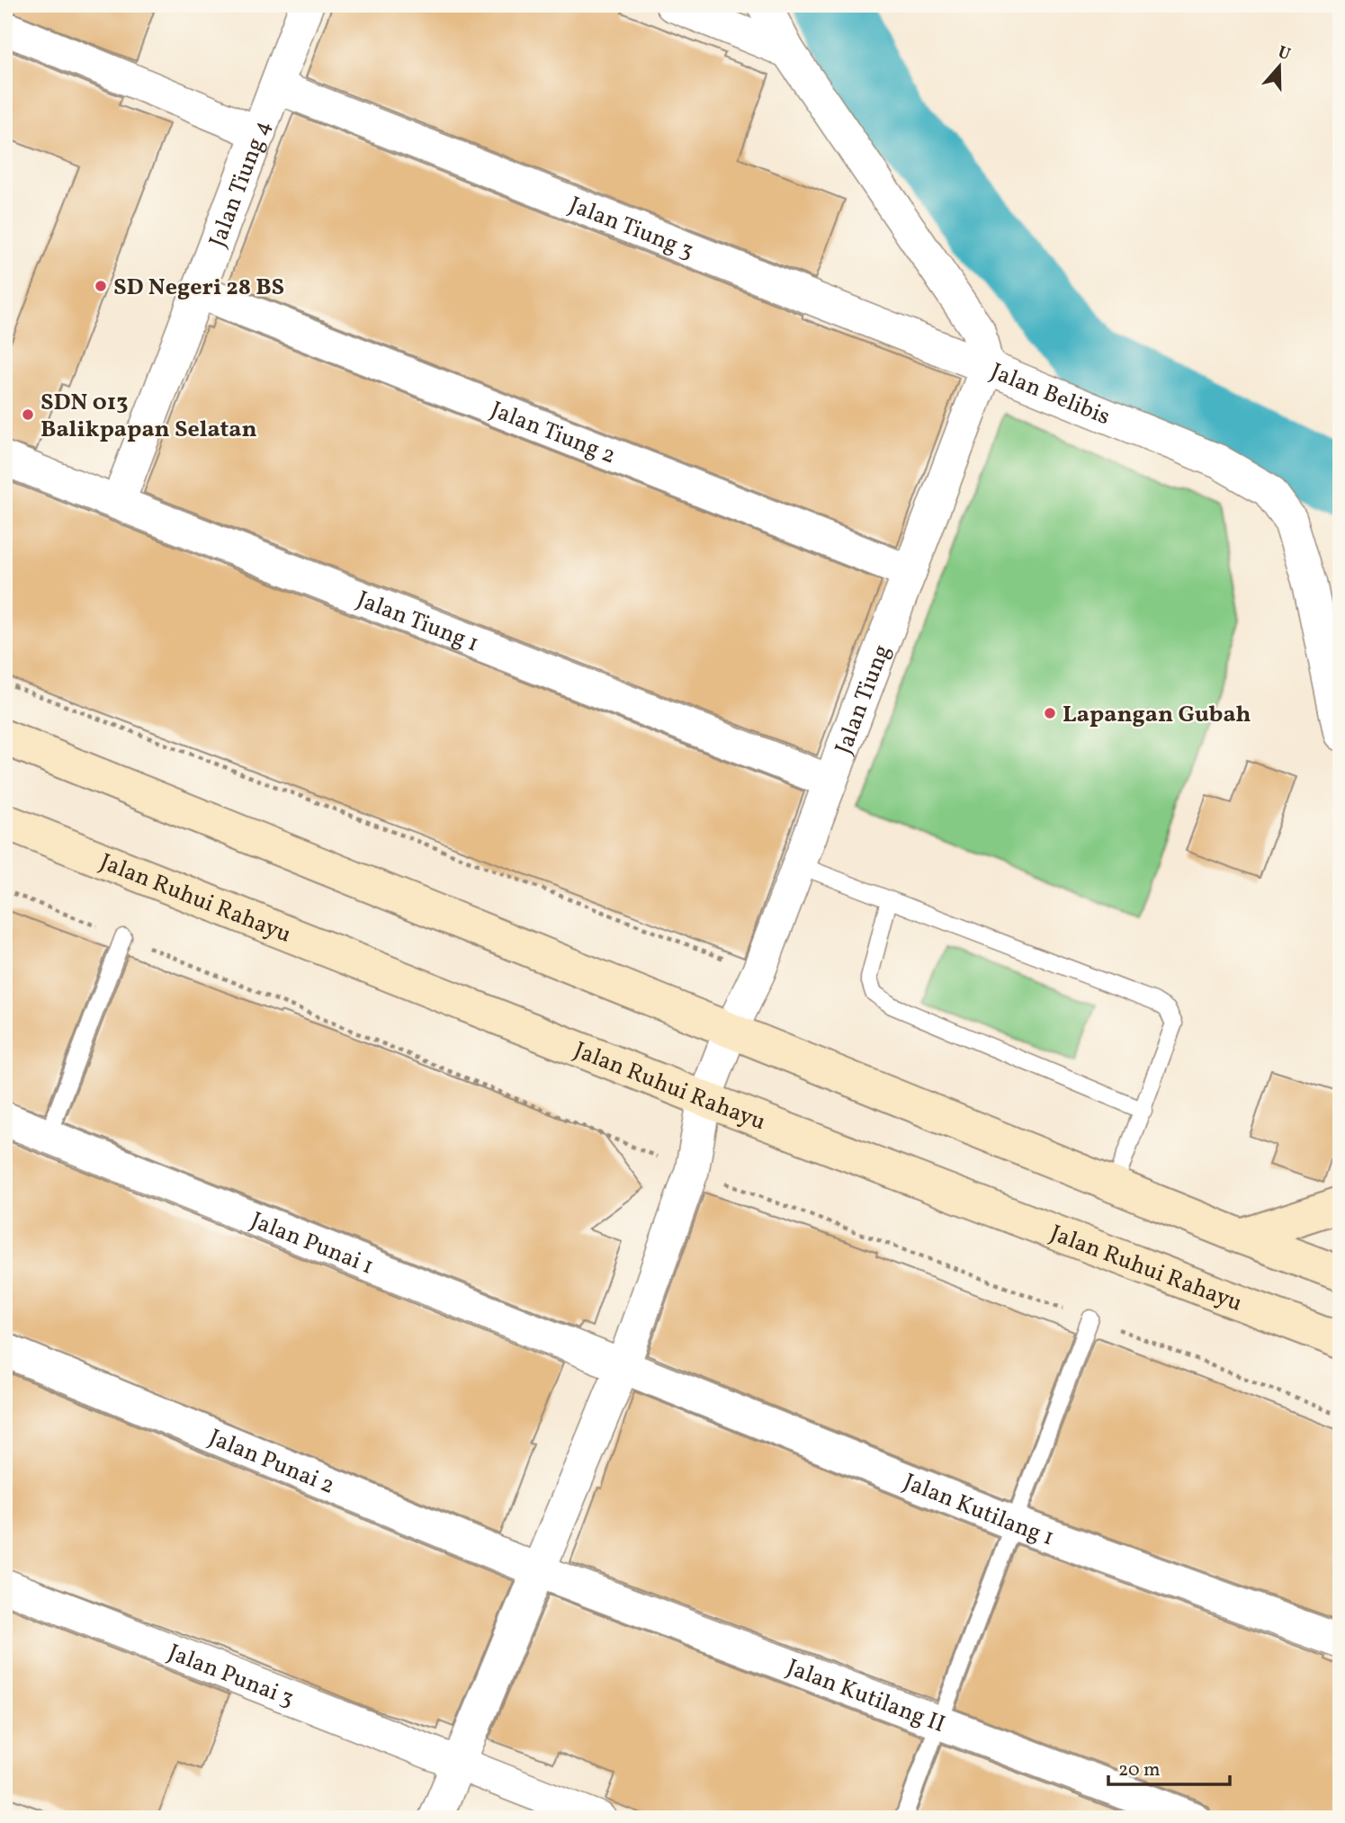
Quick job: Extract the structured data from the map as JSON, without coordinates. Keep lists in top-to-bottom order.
{
  "streets": {
    "main road": ["Jalan Ruhui Rahayu"],
    "street": [
      "Jalan Tiung 4",
      "Jalan Tiung 3",
      "Jalan Belibis",
      "Jalan Tiung 2",
      "Jalan Tiung 1",
      "Jalan Tiung",
      "Jalan Punai 1",
      "Jalan Punai 2",
      "Jalan Kutilang 1",
      "Jalan Punai 3",
      "Jalan Kutilang II"
    ]
  },
  "crossings": [
    ["Jalan Tiung 4", "Jalan Tiung 3"],
    ["Jalan Tiung 4", "Jalan Tiung 2"],
    ["Jalan Tiung 4", "Jalan Tiung 1"],
    ["Jalan Tiung 3", "Jalan Belibis"],
    ["Jalan Tiung 3", "Jalan Tiung"],
    ["Jalan Belibis", "Jalan Tiung"],
    ["Jalan Tiung 2", "Jalan Tiung"],
    ["Jalan Tiung 1", "Jalan Tiung"],
    ["Jalan Tiung", "Jalan Ruhui Rahayu"],
    ["Jalan Tiung", "Jalan Punai 1"],
    ["Jalan Tiung", "Jalan Punai 2"],
    ["Jalan Tiung", "Jalan Kutilang 1"],
    ["Jalan Tiung", "Jalan Punai 3"],
    ["Jalan Tiung", "Jalan Kutilang II"],
    ["Jalan Punai 1", "Jalan Kutilang 1"],
    ["Jalan Punai 2", "Jalan Kutilang II"]
  ],
  "places": ["SD Negeri 28 BS", "SDN 013 Balikpapan Selatan", "Lapangan Gubah"],
  "scale_bar": "20 m",
  "north": "top"
}
